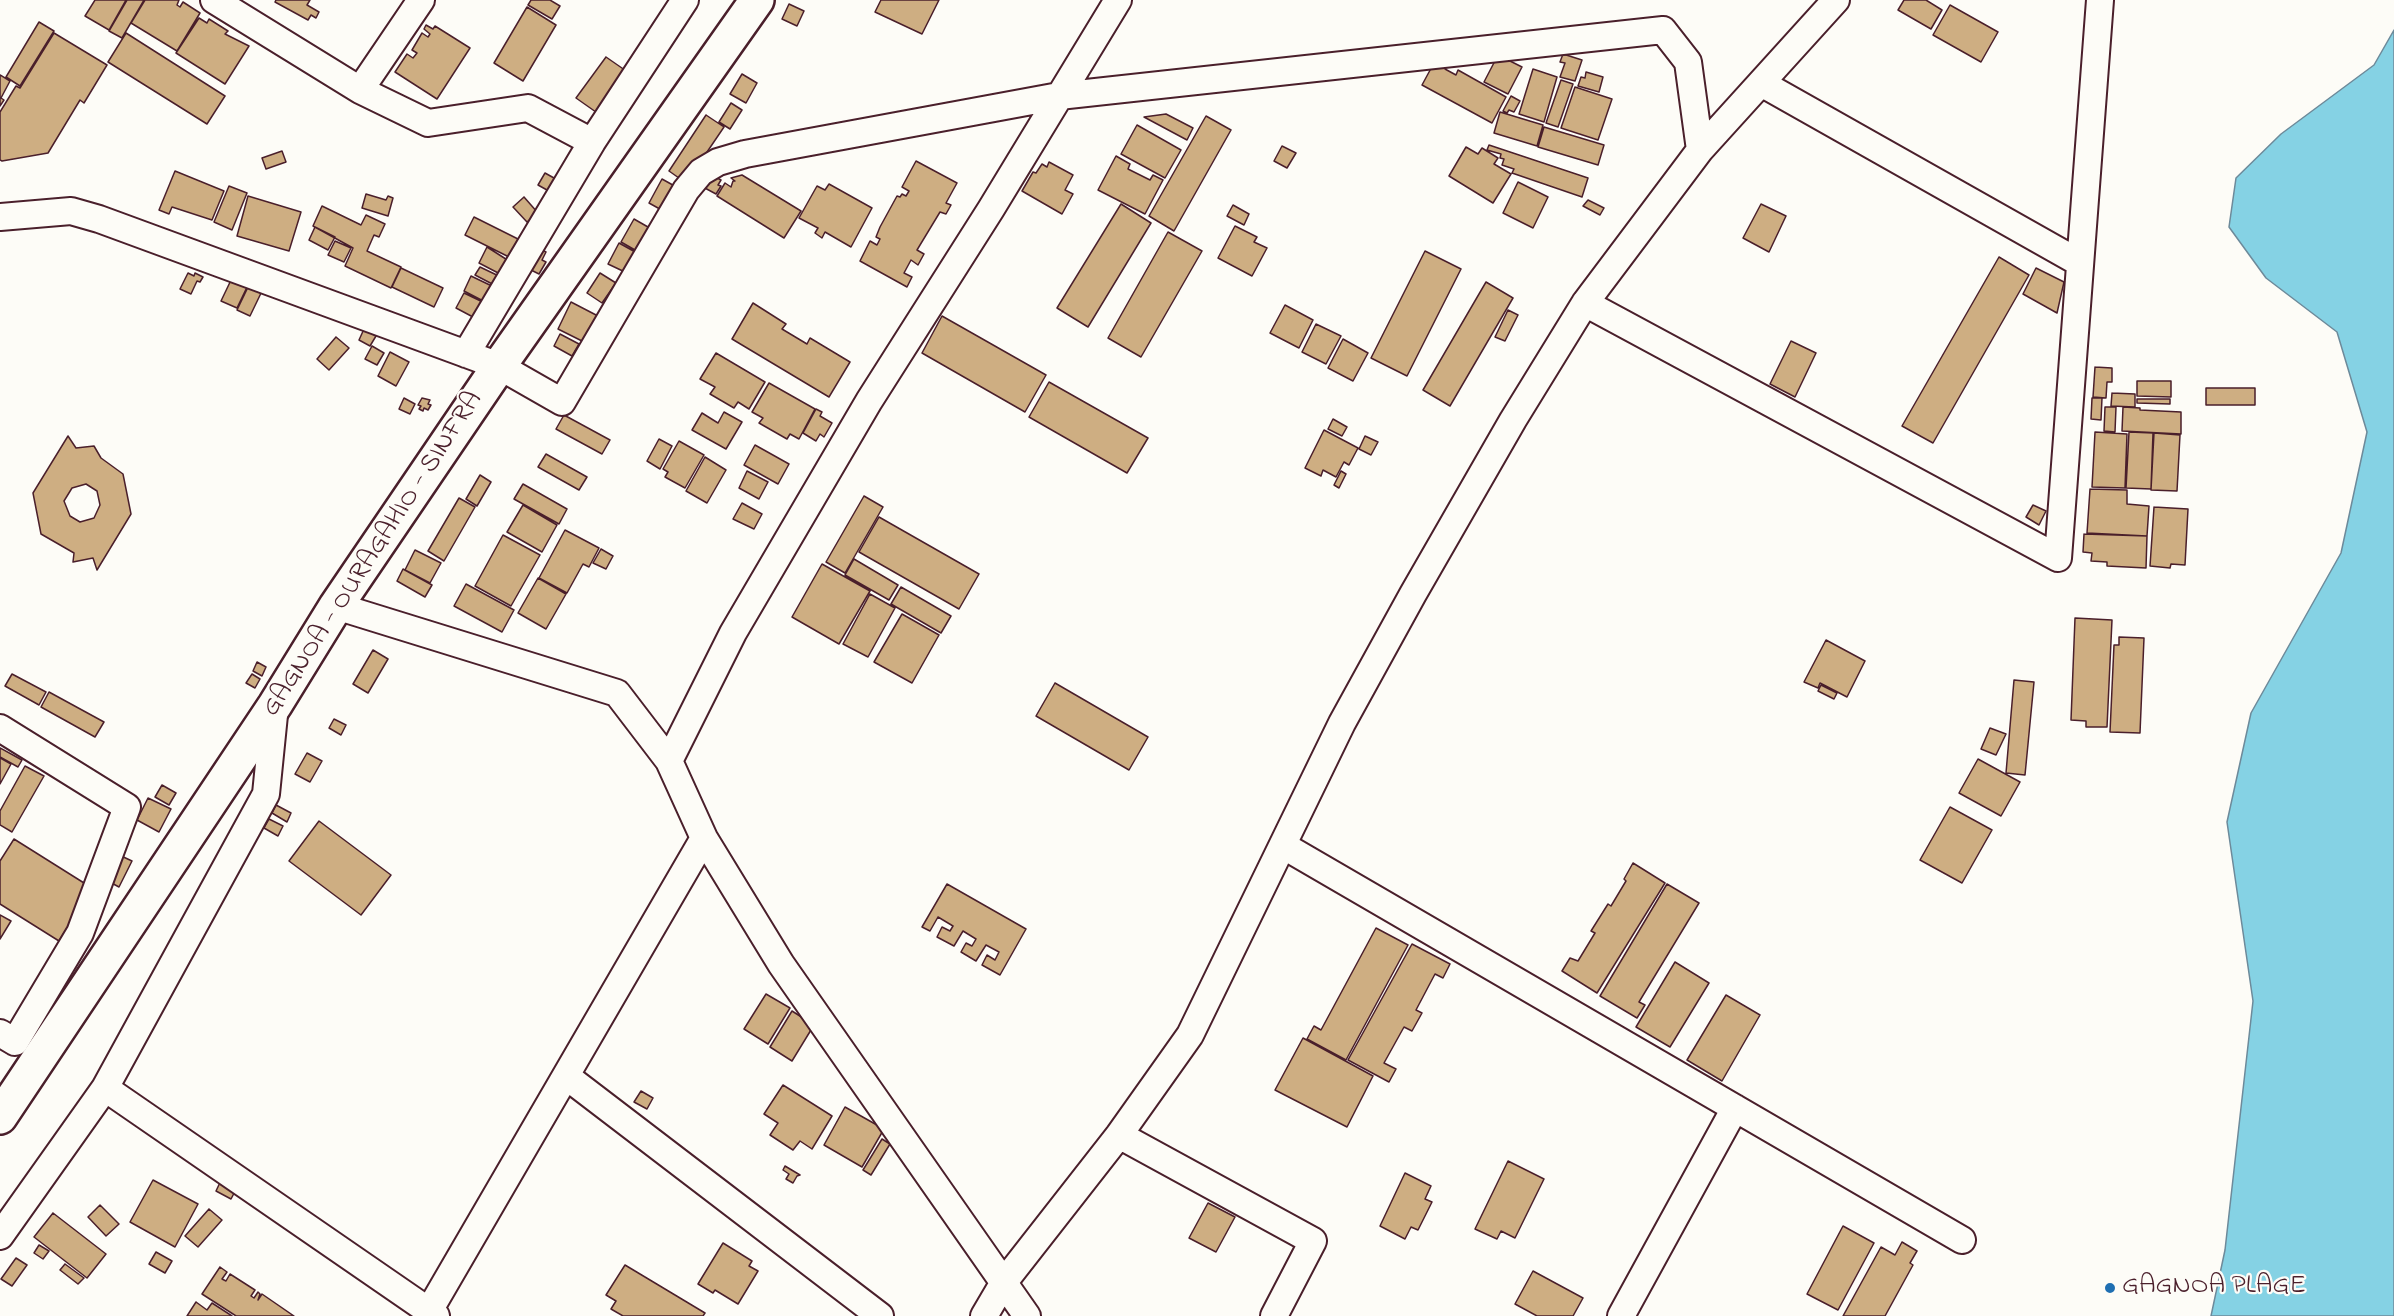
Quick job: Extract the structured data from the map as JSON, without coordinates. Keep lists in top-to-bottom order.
{
  "streets": {
    "main road": ["GAGNOA - OURAGAHIO - SINFRA"]
  },
  "places": ["GAGNOA PLAGE"]
}
